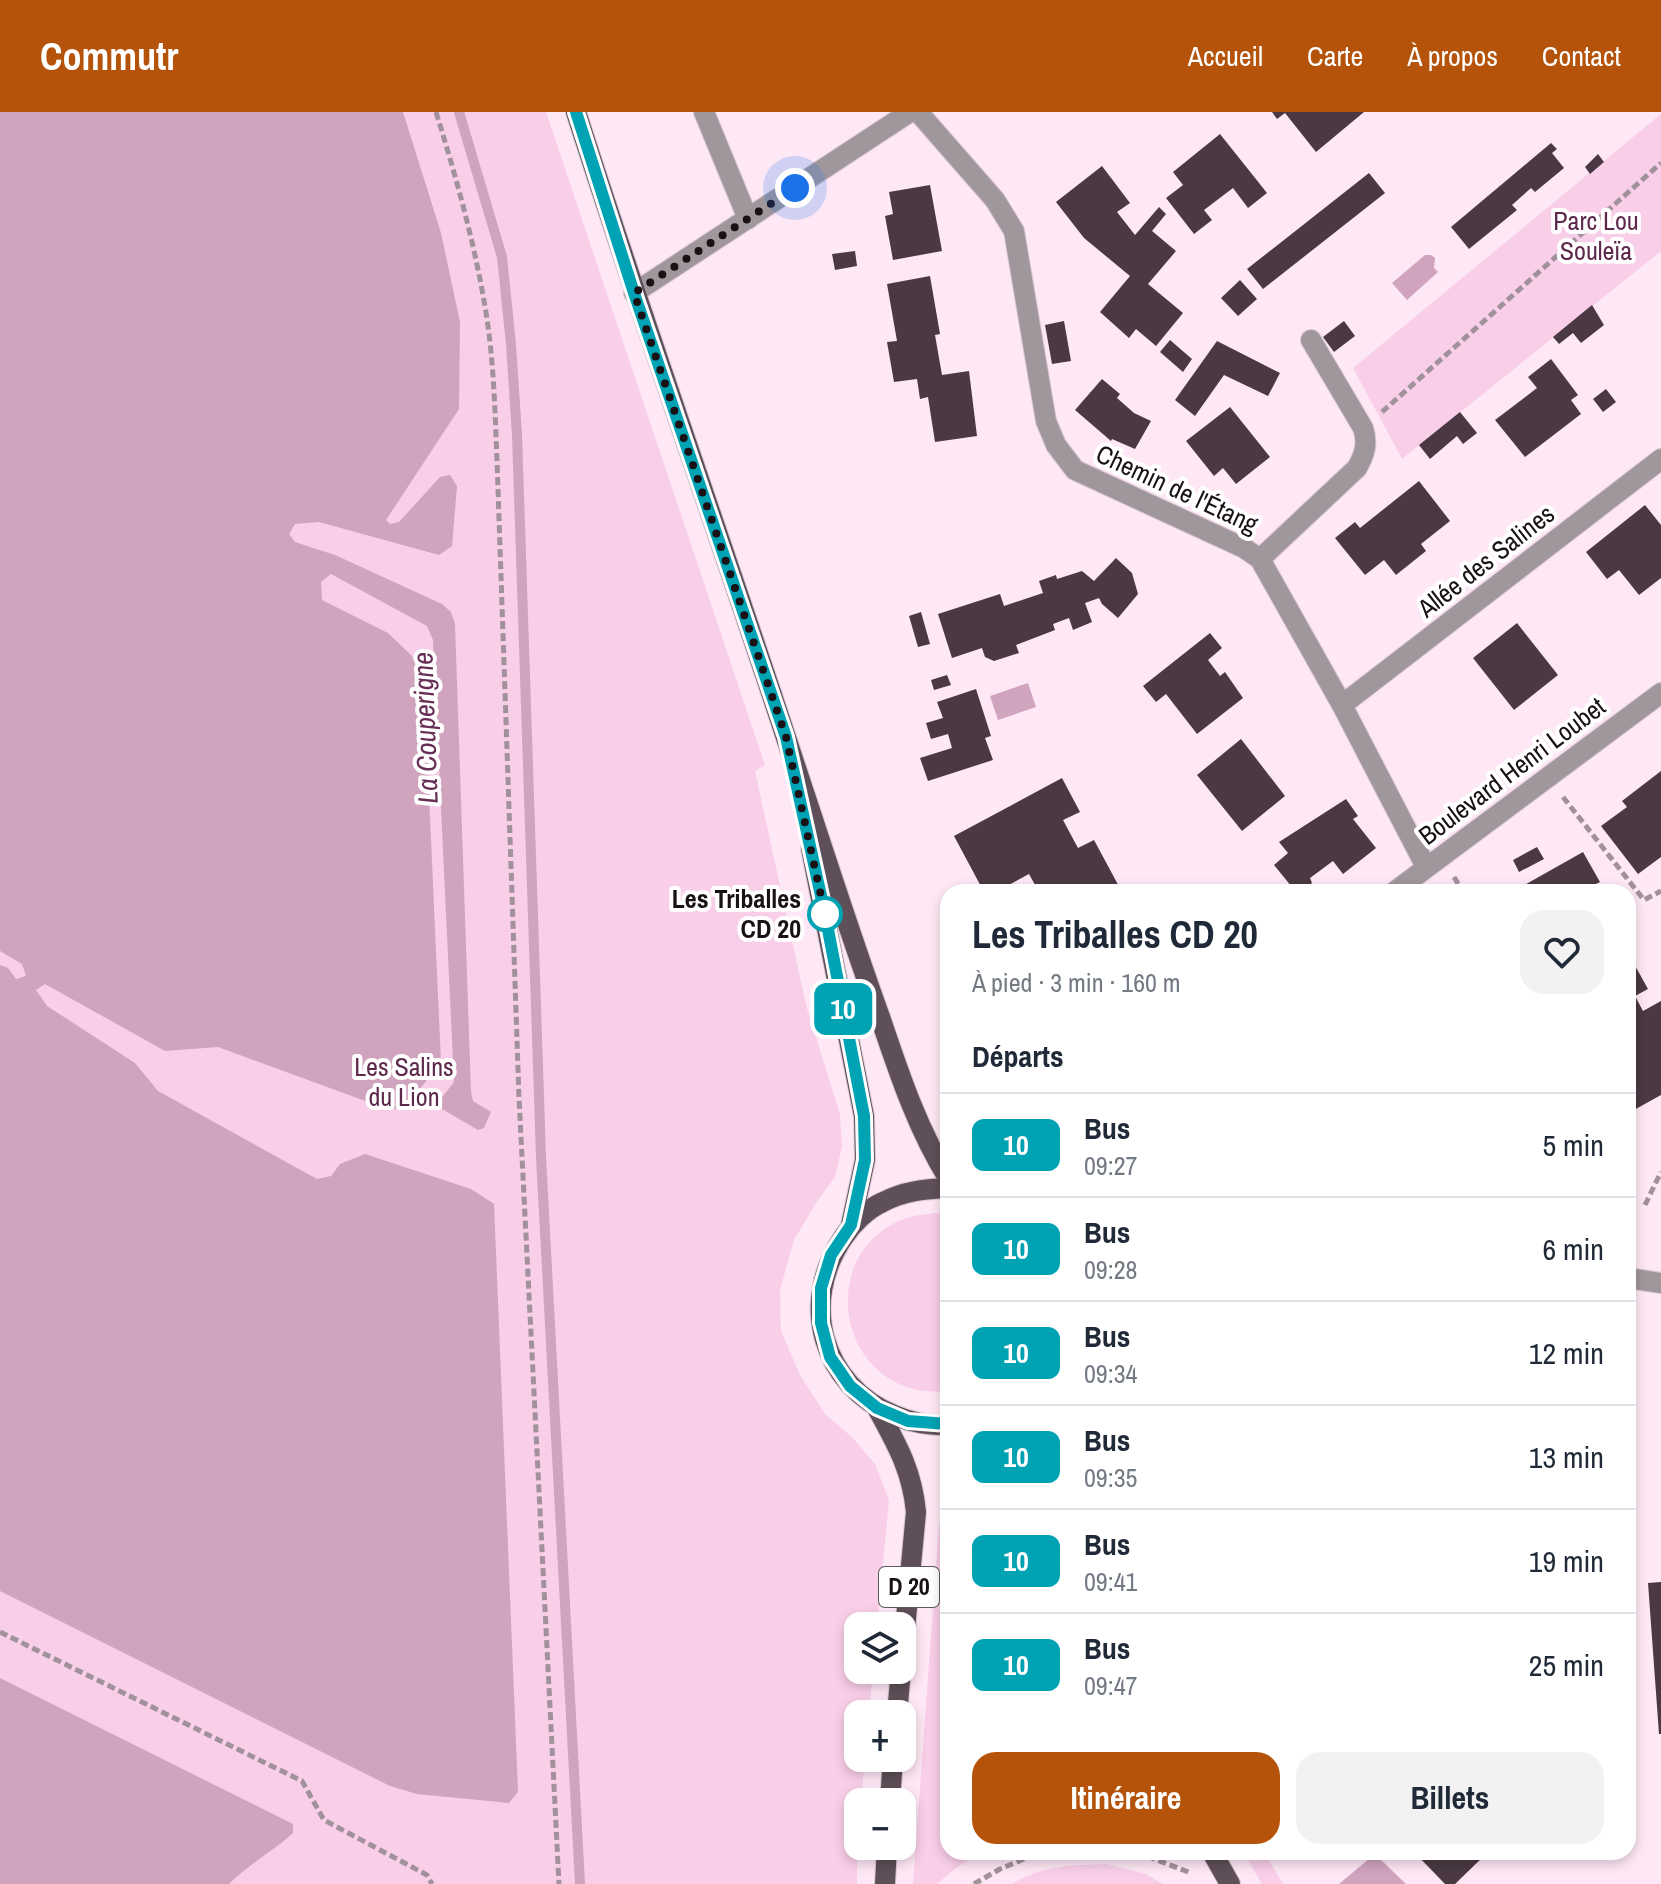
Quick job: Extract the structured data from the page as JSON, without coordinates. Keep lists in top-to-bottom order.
{
  "streets": {
    "main road": ["D 20"],
    "street": ["Chemin de l'Étang", "Allée des Salines", "Boulevard Henri Loubet"]
  },
  "crossings": [
    ["Chemin de l'Étang", "Allée des Salines"],
    ["Chemin de l'Étang", "Boulevard Henri Loubet"]
  ],
  "water": ["La Couperigne"],
  "parks": ["Parc Lou Souleïa", "Les Salins du Lion"],
  "places": ["Les Triballes CD 20"],
  "lines": ["bus line 10"],
  "page": {
    "header": "Commutr",
    "nav": [
      "Accueil",
      "Carte",
      "À propos",
      "Contact"
    ],
    "on_map": "10",
    "heading": [
      ["Les Triballes CD 20", "À pied · 3 min · 160 m"],
      "Départs"
    ],
    "list": [
      {
        "mark": "10",
        "name": "Bus",
        "note": "09:27",
        "value": "5 min"
      },
      {
        "mark": "10",
        "name": "Bus",
        "note": "09:28",
        "value": "6 min"
      },
      {
        "mark": "10",
        "name": "Bus",
        "note": "09:34",
        "value": "12 min"
      },
      {
        "mark": "10",
        "name": "Bus",
        "note": "09:35",
        "value": "13 min"
      },
      {
        "mark": "10",
        "name": "Bus",
        "note": "09:41",
        "value": "19 min"
      },
      {
        "mark": "10",
        "name": "Bus",
        "note": "09:47",
        "value": "25 min"
      }
    ],
    "map_buttons": ["+", "−"],
    "buttons": ["Itinéraire", "Billets"]
  }
}
